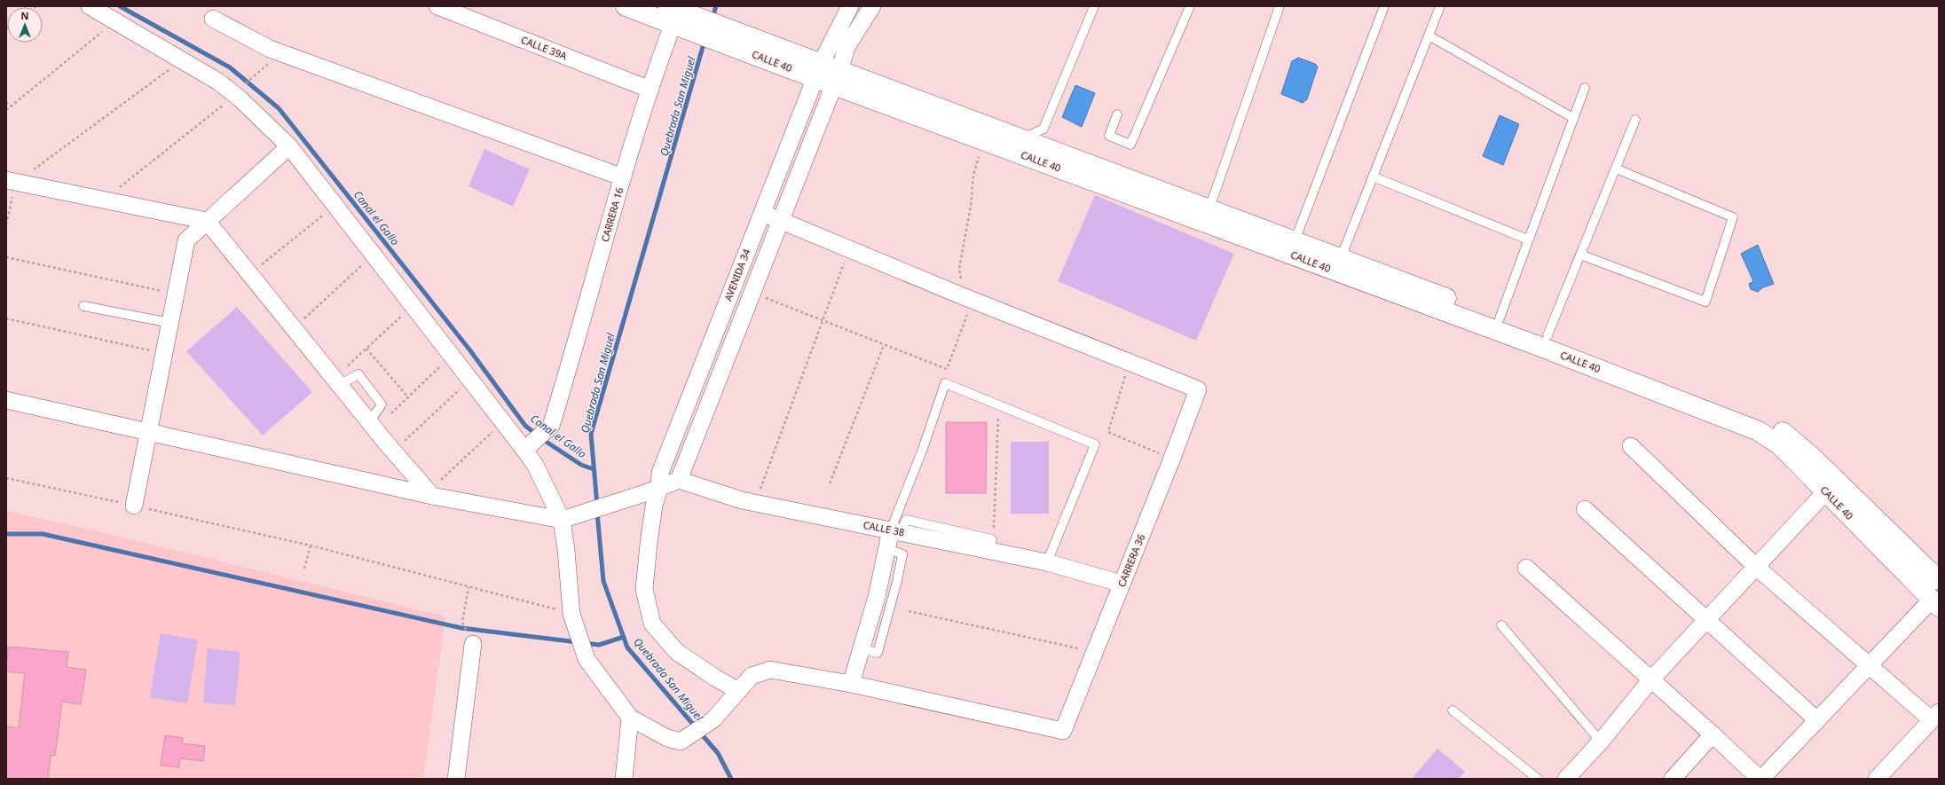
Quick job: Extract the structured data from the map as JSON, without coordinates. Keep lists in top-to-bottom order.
{
  "streets": {
    "main road": ["CALLE 40"],
    "street": [
      "CALLE 39A",
      "CARRERA 16",
      "AVENIDA 34",
      "CALLE 38",
      "CARRERA 36"
    ]
  },
  "crossings": [
    ["CALLE 39A", "CARRERA 16"],
    ["CALLE 40", "CARRERA 16"],
    ["CALLE 40", "AVENIDA 34"],
    ["AVENIDA 34", "CALLE 38"],
    ["CALLE 38", "CARRERA 36"]
  ],
  "water": ["Quebrada San Miguel", "Canal el Gallo"],
  "north": "top"
}
